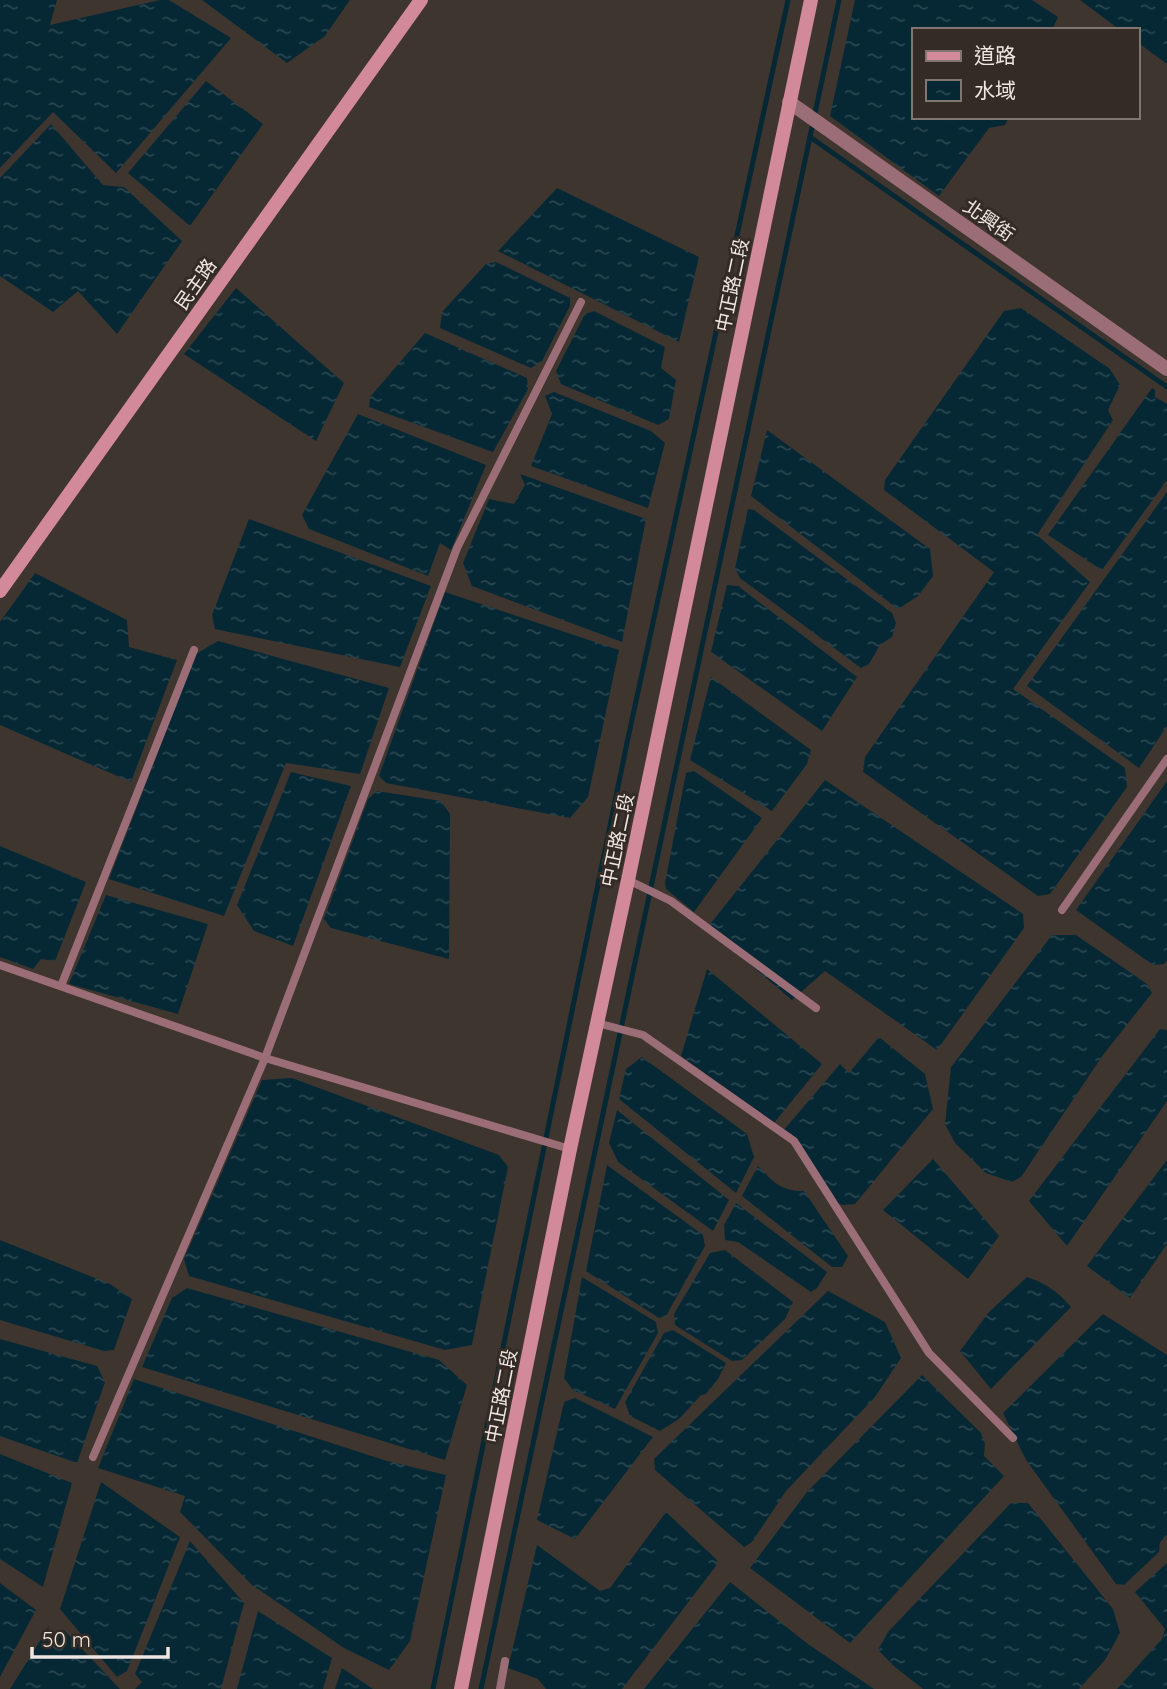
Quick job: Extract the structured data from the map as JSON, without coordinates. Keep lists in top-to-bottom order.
{
  "streets": {
    "main road": ["民主路", "中正路二段"],
    "street": ["北興街"]
  },
  "crossings": [
    ["北興街", "中正路二段"]
  ],
  "legend": ["道路", "水域"],
  "scale_bar": "50 m"
}
